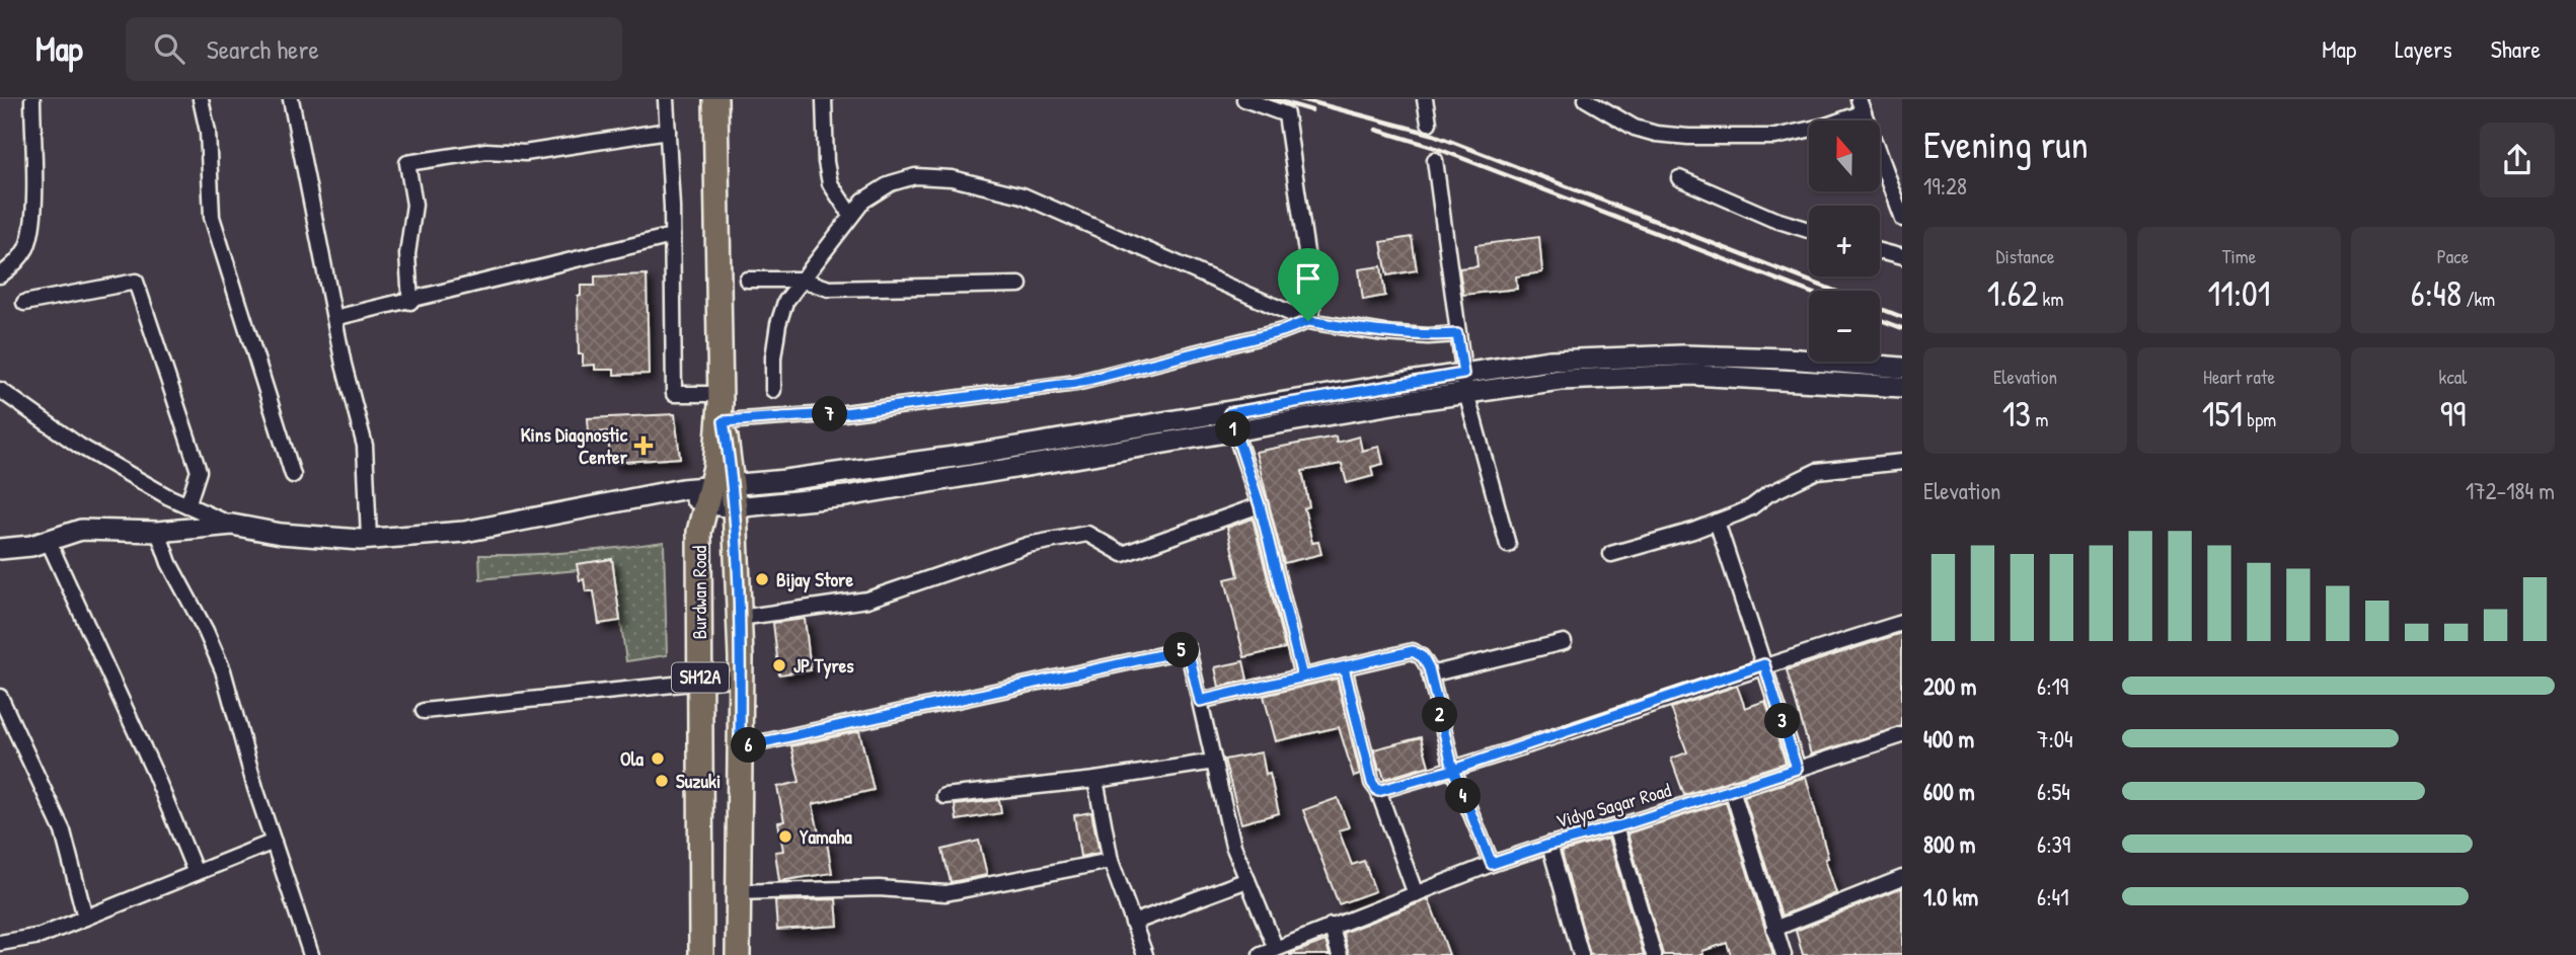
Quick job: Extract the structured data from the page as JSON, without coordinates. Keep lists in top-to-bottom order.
{
  "streets": {
    "main road": ["Burdwan Road", "SH12A"],
    "street": ["Vidya Sagar Road"]
  },
  "places": {
    "health": ["Kins Diagnostic Center"],
    "other": [
      "Bijay Store",
      "JP Tyres",
      "Ola",
      "Suzuki",
      "Yamaha"
    ]
  },
  "north": "top",
  "page": {
    "header": "Map",
    "search": "Search here",
    "nav": ["Map", "Layers", "Share"],
    "heading": ["Evening run", "19:28"],
    "map_buttons": ["+", "−"],
    "stats": [
      ["Distance", "1.62 km"],
      ["Time", "11:01"],
      ["Pace", "6:48 /km"],
      ["Elevation", "13 m"],
      ["Heart rate", "151 bpm"],
      ["kcal", "99"]
    ],
    "pins": [
      "7",
      "1",
      "5",
      "2",
      "3",
      "6",
      "4"
    ],
    "chart": ["Elevation", "172–184 m"],
    "list": [
      {
        "name": "200 m",
        "note": "6:19"
      },
      {
        "name": "400 m",
        "note": "7:04"
      },
      {
        "name": "600 m",
        "note": "6:54"
      },
      {
        "name": "800 m",
        "note": "6:39"
      },
      {
        "name": "1.0 km",
        "note": "6:41"
      }
    ]
  }
}
